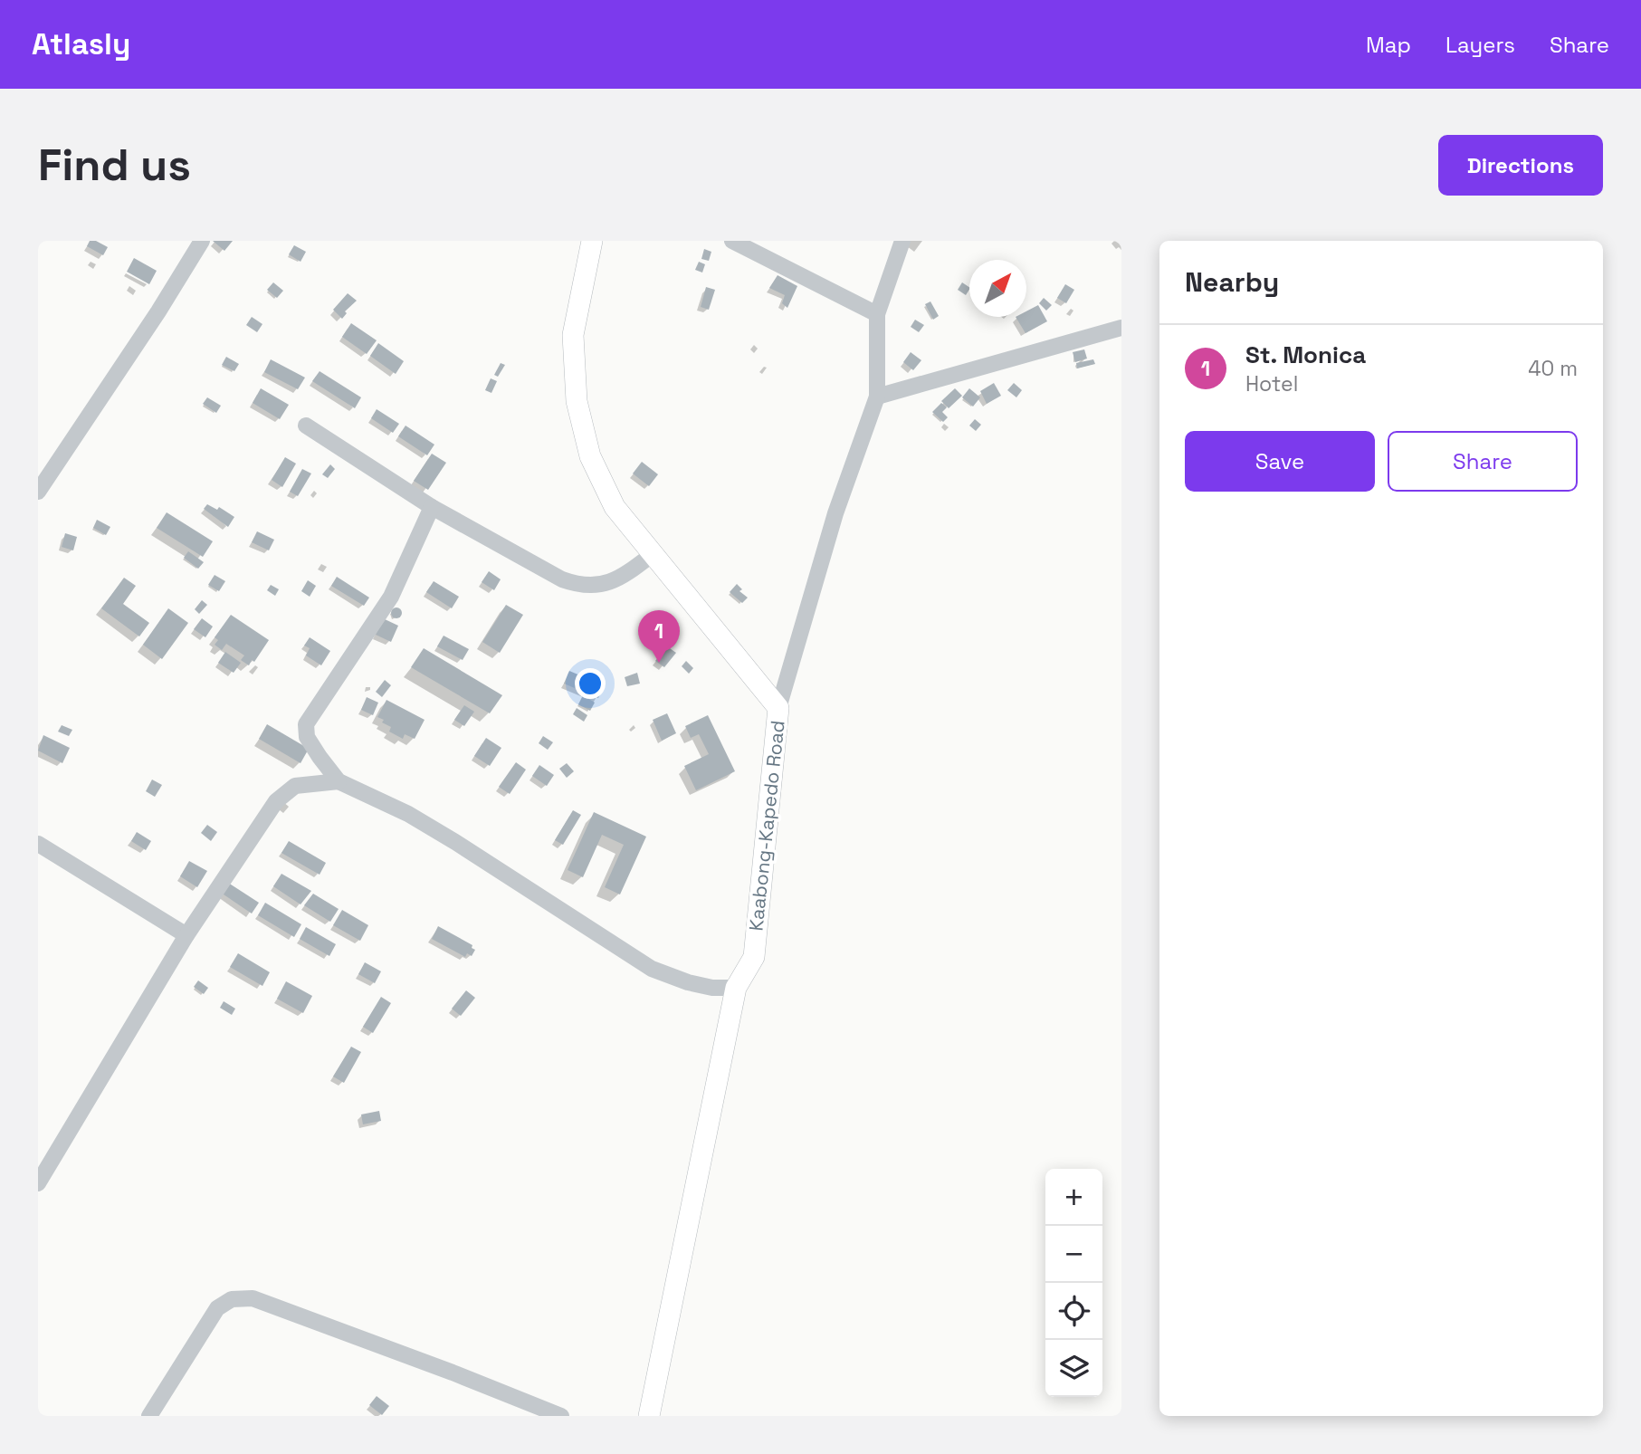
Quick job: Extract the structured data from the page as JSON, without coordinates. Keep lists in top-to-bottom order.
{
  "streets": {
    "main road": ["Kaabong-Kapedo Road"]
  },
  "north": "top right",
  "page": {
    "header": "Atlasly",
    "nav": ["Map", "Layers", "Share"],
    "buttons": [
      "Directions",
      ["Save", "Share"]
    ],
    "title": "Find us",
    "heading": "Nearby",
    "list": [
      {
        "mark": "1",
        "name": "St. Monica",
        "note": "Hotel",
        "value": "40 m"
      }
    ],
    "pins": "1",
    "map_buttons": ["+", "−"]
  }
}
